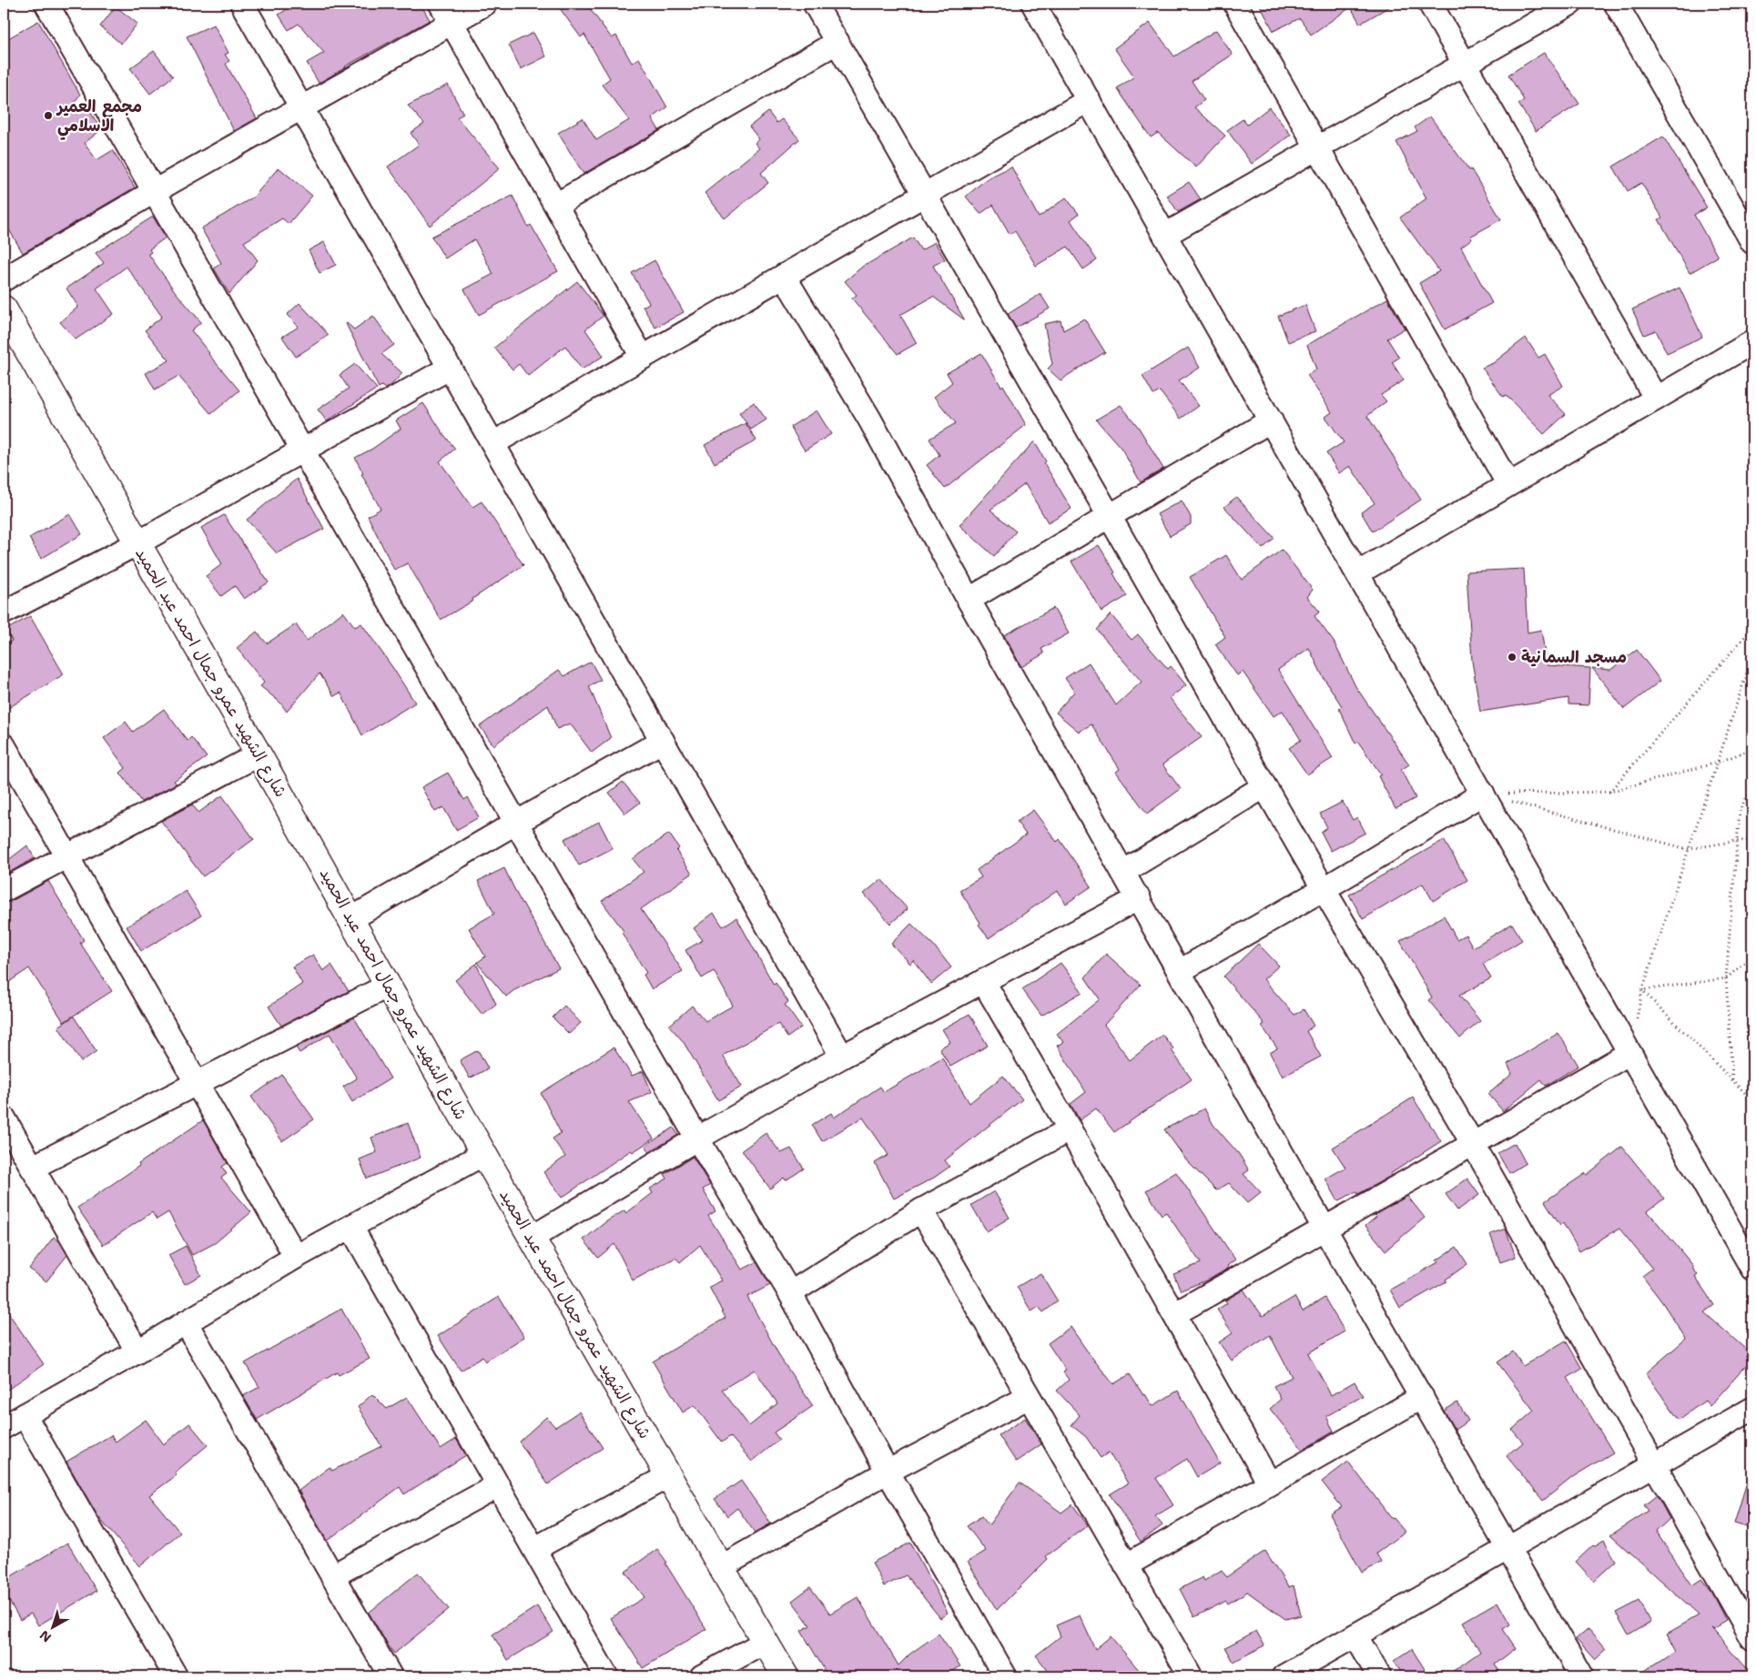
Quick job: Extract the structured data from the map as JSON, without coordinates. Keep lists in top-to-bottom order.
{
  "streets": {
    "street": ["شارع الشهيد عمرو جمال احمد عبد الحميد"]
  },
  "places": ["مجمع العمير الاسلامي", "مسجد السمانية"],
  "north": "bottom left"
}
